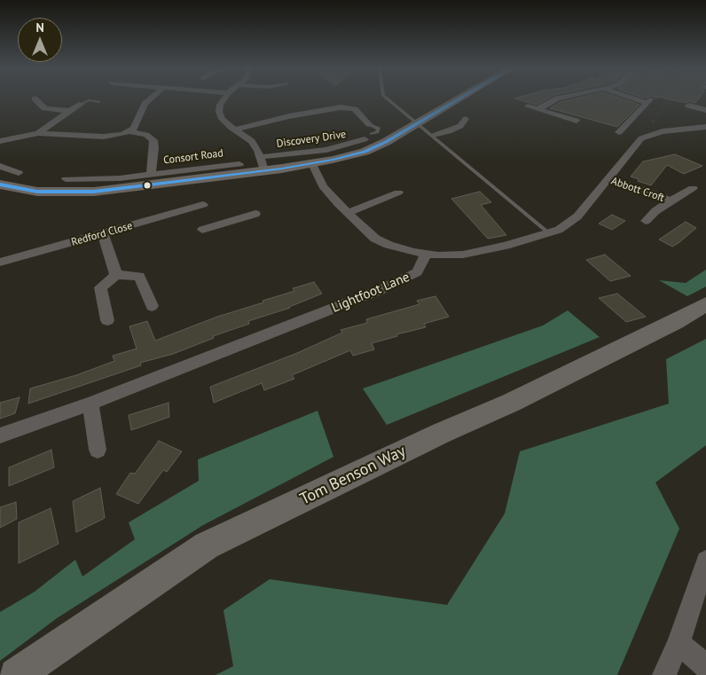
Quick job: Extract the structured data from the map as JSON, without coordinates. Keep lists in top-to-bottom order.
{
  "streets": {
    "main road": ["Tom Benson Way"],
    "street": [
      "Discovery Drive",
      "Consort Road",
      "Abbott Croft",
      "Redford Close",
      "Lightfoot Lane"
    ]
  },
  "north": "top"
}
